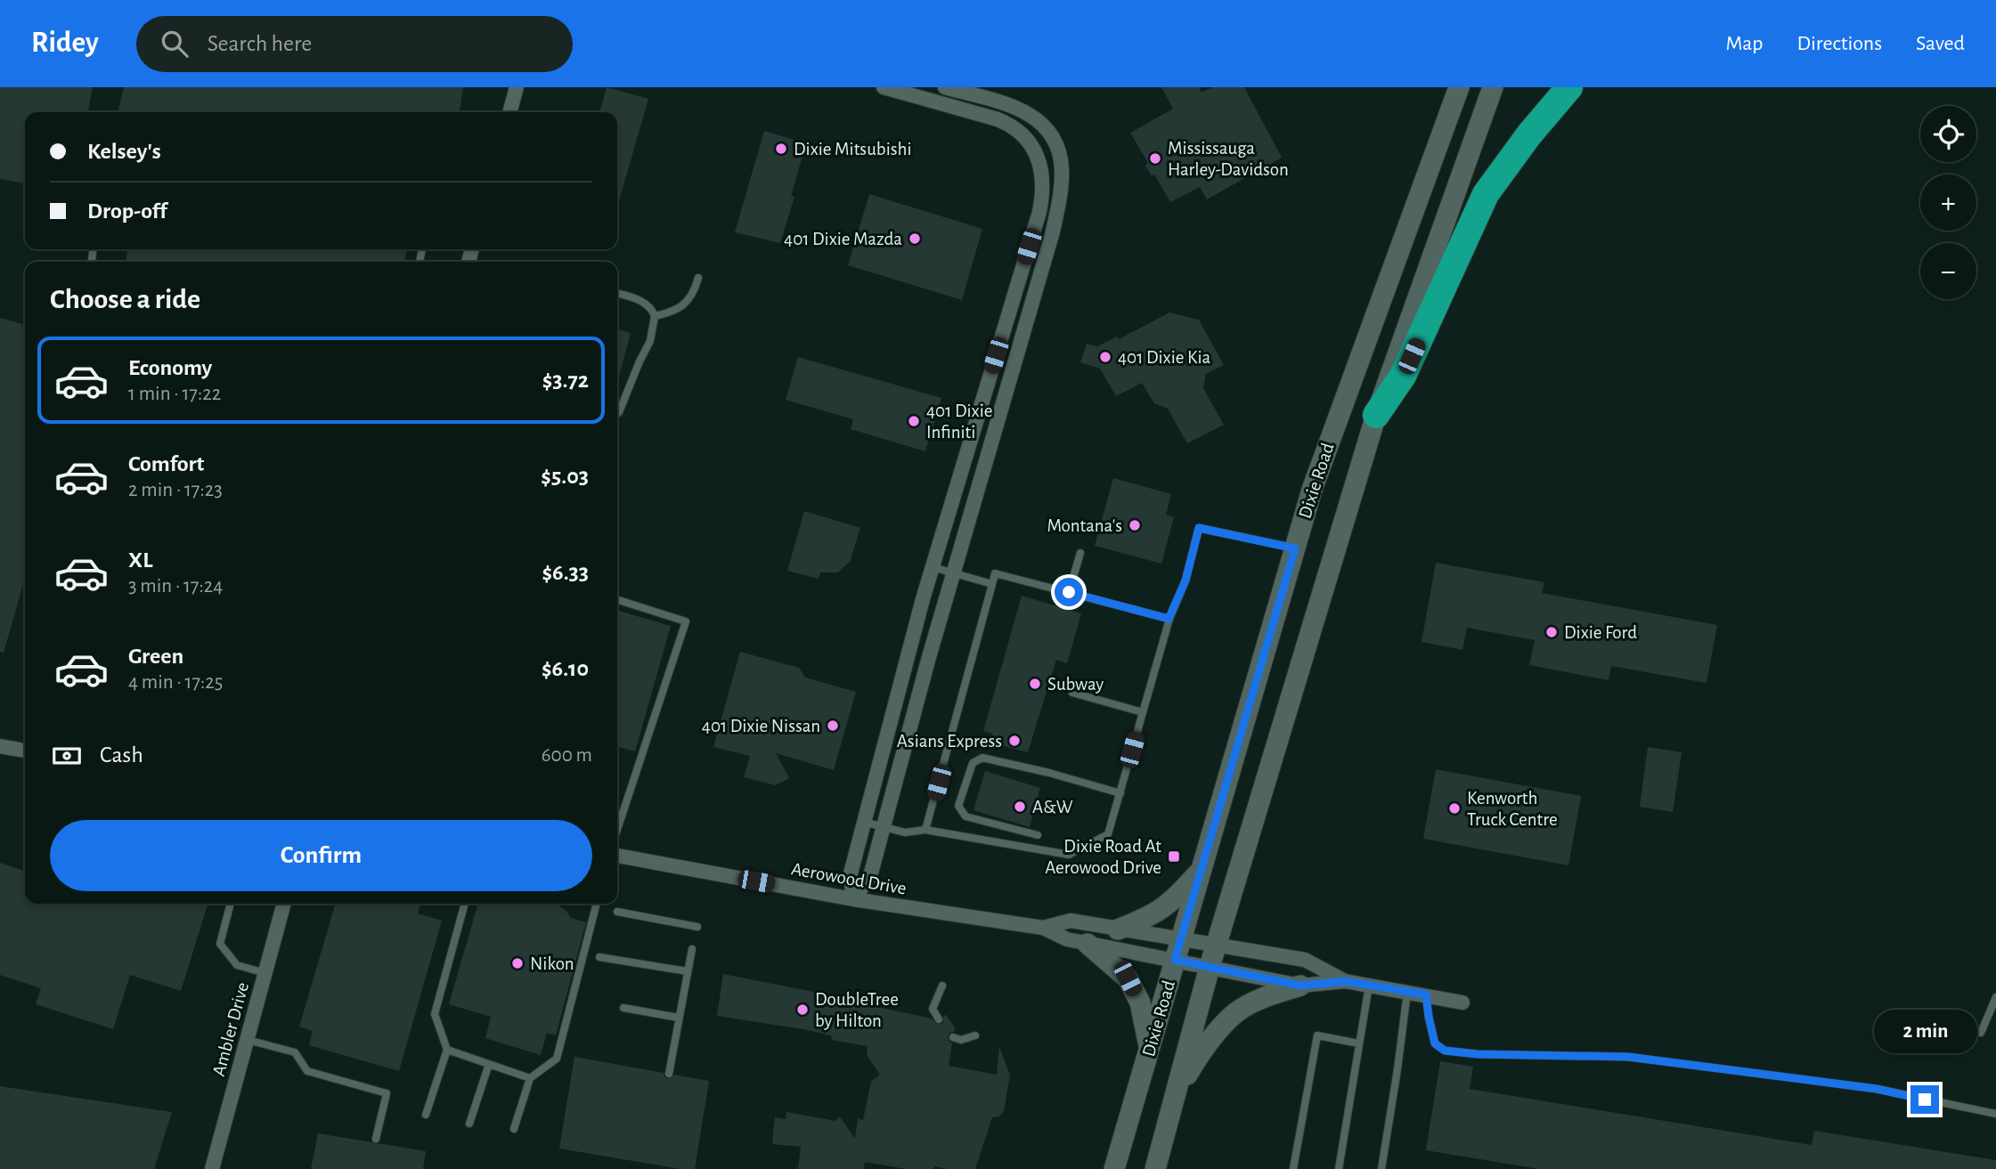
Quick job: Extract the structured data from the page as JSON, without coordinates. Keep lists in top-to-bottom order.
{
  "streets": {
    "main road": ["Dixie Road"],
    "street": ["Aerowood Drive", "Ambler Drive"]
  },
  "crossings": [
    ["Dixie Road", "Aerowood Drive"]
  ],
  "places": {
    "other": [
      "Dixie Mitsubishi",
      "Mississauga Harley-Davidson",
      "401 Dixie Mazda",
      "401 Dixie Kia",
      "401 Dixie Infiniti",
      "Montana's",
      "Dixie Ford",
      "Subway",
      "401 Dixie Nissan",
      "Asians Express",
      "A&W",
      "Kenworth Truck Centre",
      "Nikon",
      "DoubleTree by Hilton"
    ],
    "transit": ["Dixie Road At Aerowood Drive"]
  },
  "page": {
    "header": "Ridey",
    "search": "Search here",
    "nav": ["Map", "Directions", "Saved"],
    "map_buttons": ["+", "−"],
    "banner": ["Kelsey's", "Drop-off"],
    "heading": "Choose a ride",
    "list": [
      {
        "name": "Economy",
        "note": "1 min · 17:22",
        "value": "$3.72"
      },
      {
        "name": "Comfort",
        "note": "2 min · 17:23",
        "value": "$5.03"
      },
      {
        "name": "XL",
        "note": "3 min · 17:24",
        "value": "$6.33"
      },
      {
        "name": "Green",
        "note": "4 min · 17:25",
        "value": "$6.10"
      }
    ],
    "pay": ["Cash", "600 m"],
    "buttons": "Confirm",
    "bubble": "2 min"
  }
}
